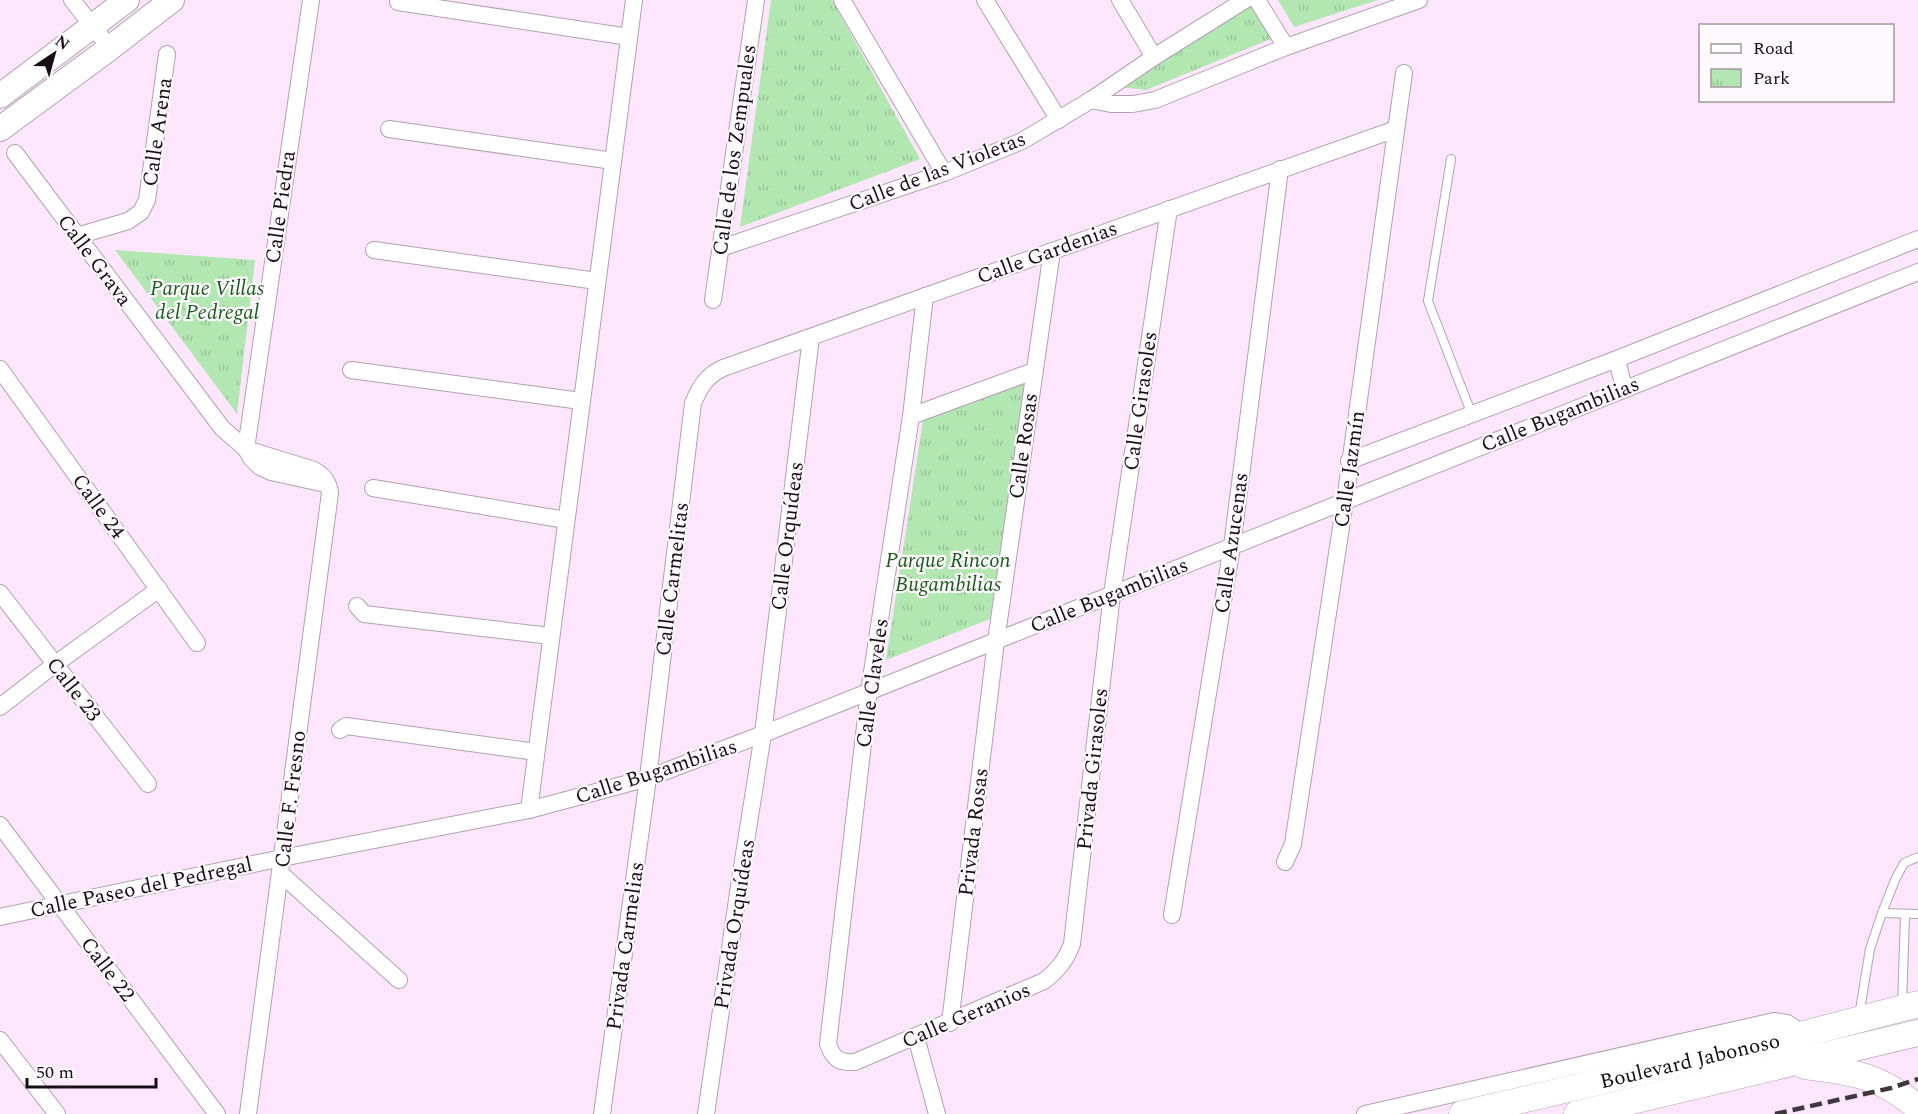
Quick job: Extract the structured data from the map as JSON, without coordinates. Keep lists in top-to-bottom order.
{
  "streets": {
    "main road": ["Boulevard Jabonoso"],
    "street": [
      "Calle Arena",
      "Calle de los Zempuales",
      "Calle de las Violetas",
      "Calle Piedra",
      "Calle Gardenias",
      "Calle Grava",
      "Calle Girasoles",
      "Calle Bugambilias",
      "Calle Rosas",
      "Calle Jazmín",
      "Calle 24",
      "Calle Orquídeas",
      "Calle Azucenas",
      "Calle Carmelitas",
      "Calle Claveles",
      "Calle 23",
      "Privada Girasoles",
      "Calle F. Fresno",
      "Privada Rosas",
      "Calle Paseo del Pedregal",
      "Privada Orquídeas",
      "Privada Carmelias",
      "Calle 22",
      "Calle Geranios"
    ]
  },
  "crossings": [
    ["Calle Arena", "Calle Grava"],
    ["Calle de los Zempuales", "Calle de las Violetas"],
    ["Calle Piedra", "Calle Grava"],
    ["Calle Gardenias", "Calle Girasoles"],
    ["Calle Gardenias", "Calle Rosas"],
    ["Calle Gardenias", "Calle Jazmín"],
    ["Calle Gardenias", "Calle Orquídeas"],
    ["Calle Gardenias", "Calle Azucenas"],
    ["Calle Gardenias", "Calle Carmelitas"],
    ["Calle Gardenias", "Calle Claveles"],
    ["Calle Grava", "Calle F. Fresno"],
    ["Calle Girasoles", "Calle Bugambilias"],
    ["Calle Girasoles", "Privada Girasoles"],
    ["Calle Bugambilias", "Calle Rosas"],
    ["Calle Bugambilias", "Calle Jazmín"],
    ["Calle Bugambilias", "Calle Orquídeas"],
    ["Calle Bugambilias", "Calle Azucenas"],
    ["Calle Bugambilias", "Calle Carmelitas"],
    ["Calle Bugambilias", "Calle Claveles"],
    ["Calle Bugambilias", "Privada Girasoles"],
    ["Calle Bugambilias", "Calle F. Fresno"],
    ["Calle Bugambilias", "Privada Rosas"],
    ["Calle Bugambilias", "Calle Paseo del Pedregal"],
    ["Calle Bugambilias", "Privada Orquídeas"],
    ["Calle Bugambilias", "Privada Carmelias"],
    ["Calle Rosas", "Privada Rosas"],
    ["Calle Orquídeas", "Privada Orquídeas"],
    ["Calle Carmelitas", "Privada Carmelias"],
    ["Calle Claveles", "Calle Geranios"],
    ["Privada Girasoles", "Calle Geranios"],
    ["Calle F. Fresno", "Calle Paseo del Pedregal"],
    ["Privada Rosas", "Calle Geranios"],
    ["Calle Paseo del Pedregal", "Calle 22"]
  ],
  "parks": ["Parque Villas del Pedregal", "Parque Rincon Bugambilias"],
  "legend": ["Road", "Park"],
  "scale_bar": "50 m",
  "north": "top right"
}
